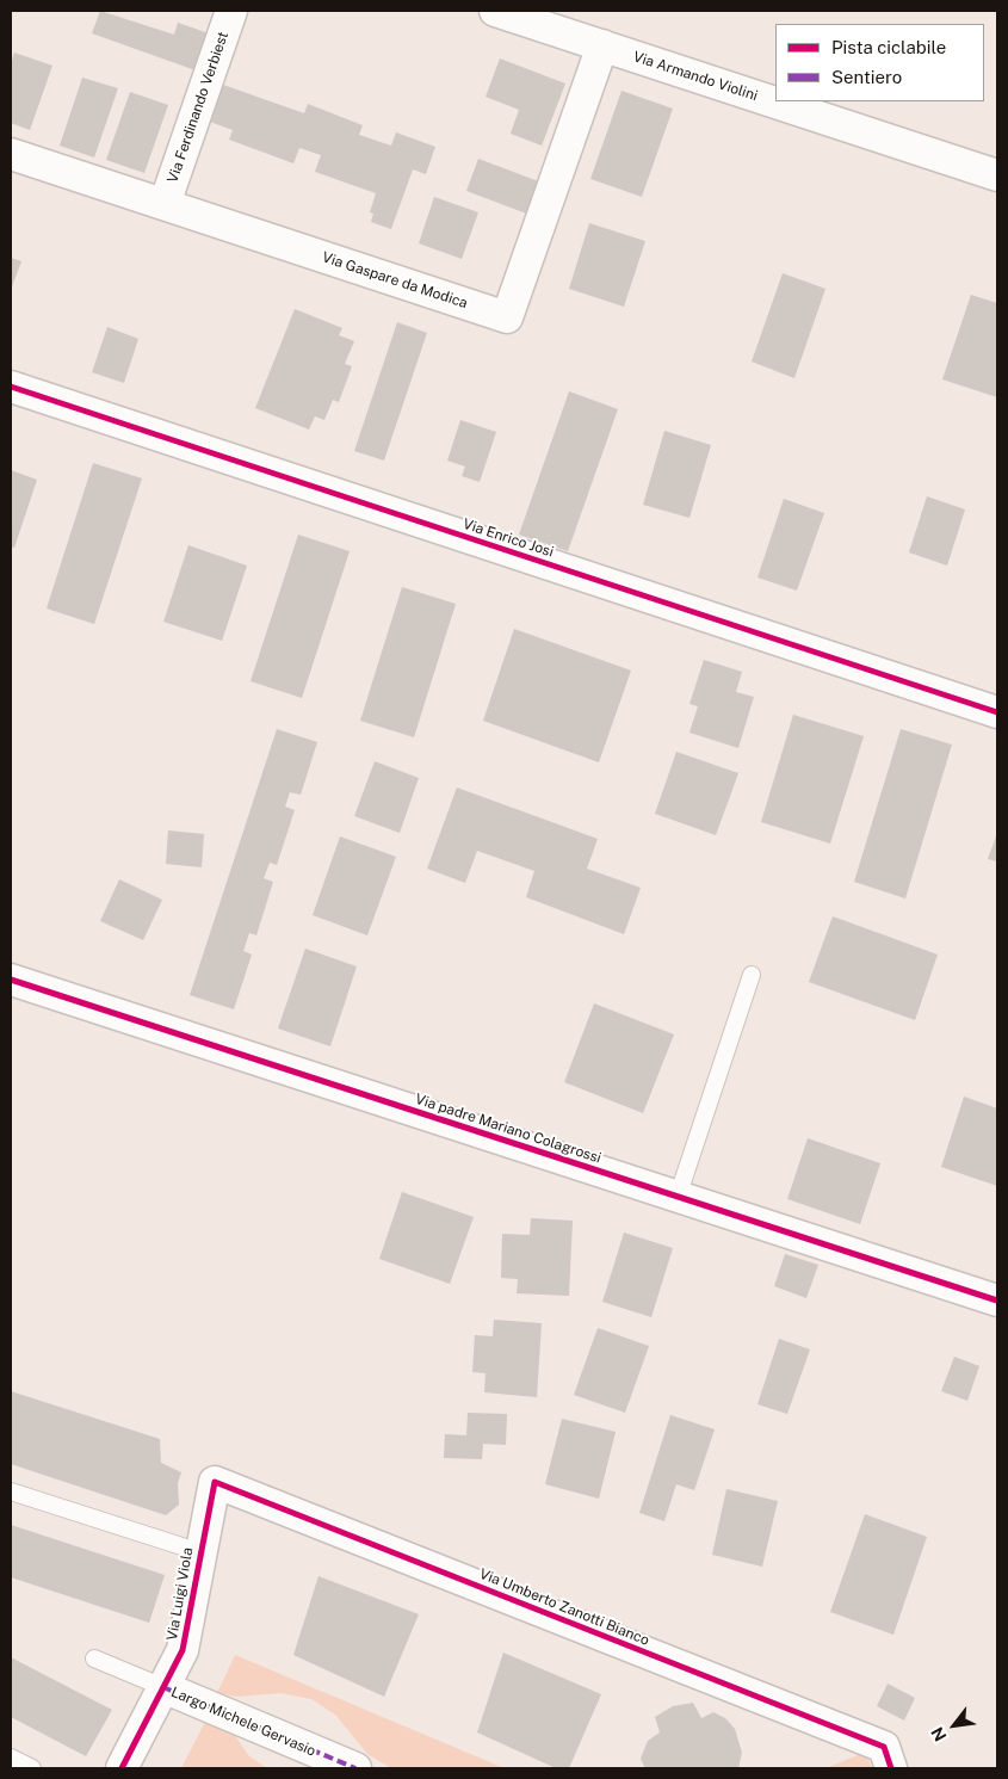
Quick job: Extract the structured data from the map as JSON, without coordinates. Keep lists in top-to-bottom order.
{
  "streets": {
    "street": [
      "Via Armando Violini",
      "Via Ferdinando Verbiest",
      "Via Gaspare da Modica",
      "Via Enrico Josi",
      "Via padre Mariano Colagrossi",
      "Via Luigi Viola",
      "Via Umberto Zanotti Bianco",
      "Largo Michele Gervasio"
    ]
  },
  "crossings": [
    ["Via Armando Violini", "Via Gaspare da Modica"],
    ["Via Ferdinando Verbiest", "Via Gaspare da Modica"],
    ["Via Luigi Viola", "Via Umberto Zanotti Bianco"],
    ["Via Luigi Viola", "Largo Michele Gervasio"]
  ],
  "legend": ["Pista ciclabile", "Sentiero"],
  "north": "bottom left"
}
